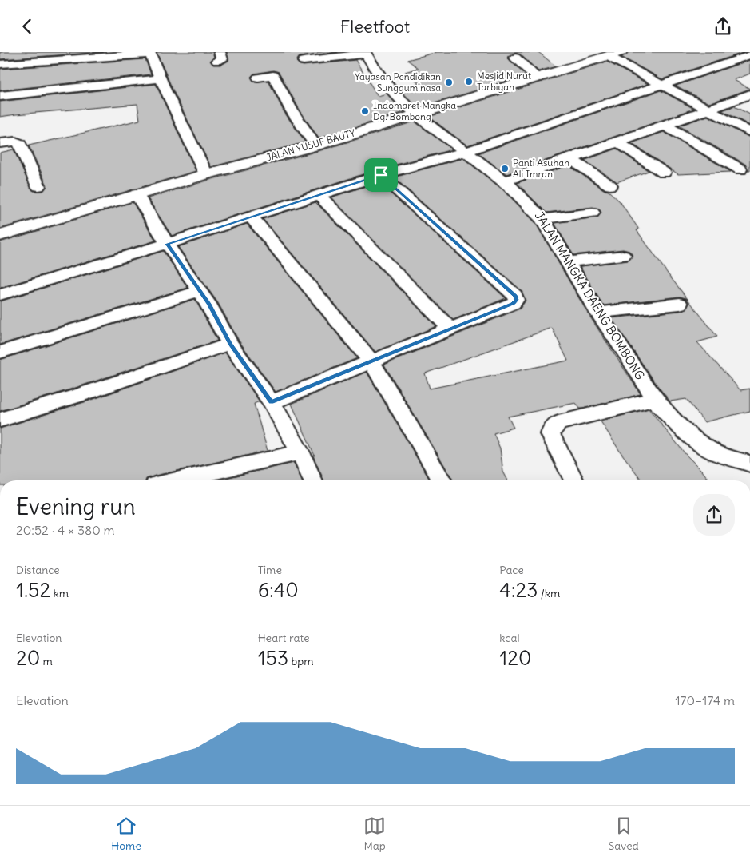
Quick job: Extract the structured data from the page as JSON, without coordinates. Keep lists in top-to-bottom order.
{
  "streets": {
    "street": ["JALAN YUSUF BAUTY", "JALAN MANGKA DAENG BOMBONG"]
  },
  "crossings": [
    ["JALAN YUSUF BAUTY", "JALAN MANGKA DAENG BOMBONG"]
  ],
  "places": [
    "Mesjid Nurut Tarbiyah",
    "Yayasan Pendidikan Sungguminasa",
    "Indomaret Mangka Dg. Bombong",
    "Panti Asuhan Ali Imran"
  ],
  "page": {
    "header": "Fleetfoot",
    "heading": ["Evening run", "20:52 · 4 × 380 m"],
    "stats": [
      ["Distance", "1.52 km"],
      ["Time", "6:40"],
      ["Pace", "4:23 /km"],
      ["Elevation", "20 m"],
      ["Heart rate", "153 bpm"],
      ["kcal", "120"]
    ],
    "chart": ["Elevation", "170–174 m"],
    "tabs": ["Home", "Map", "Saved"]
  }
}
